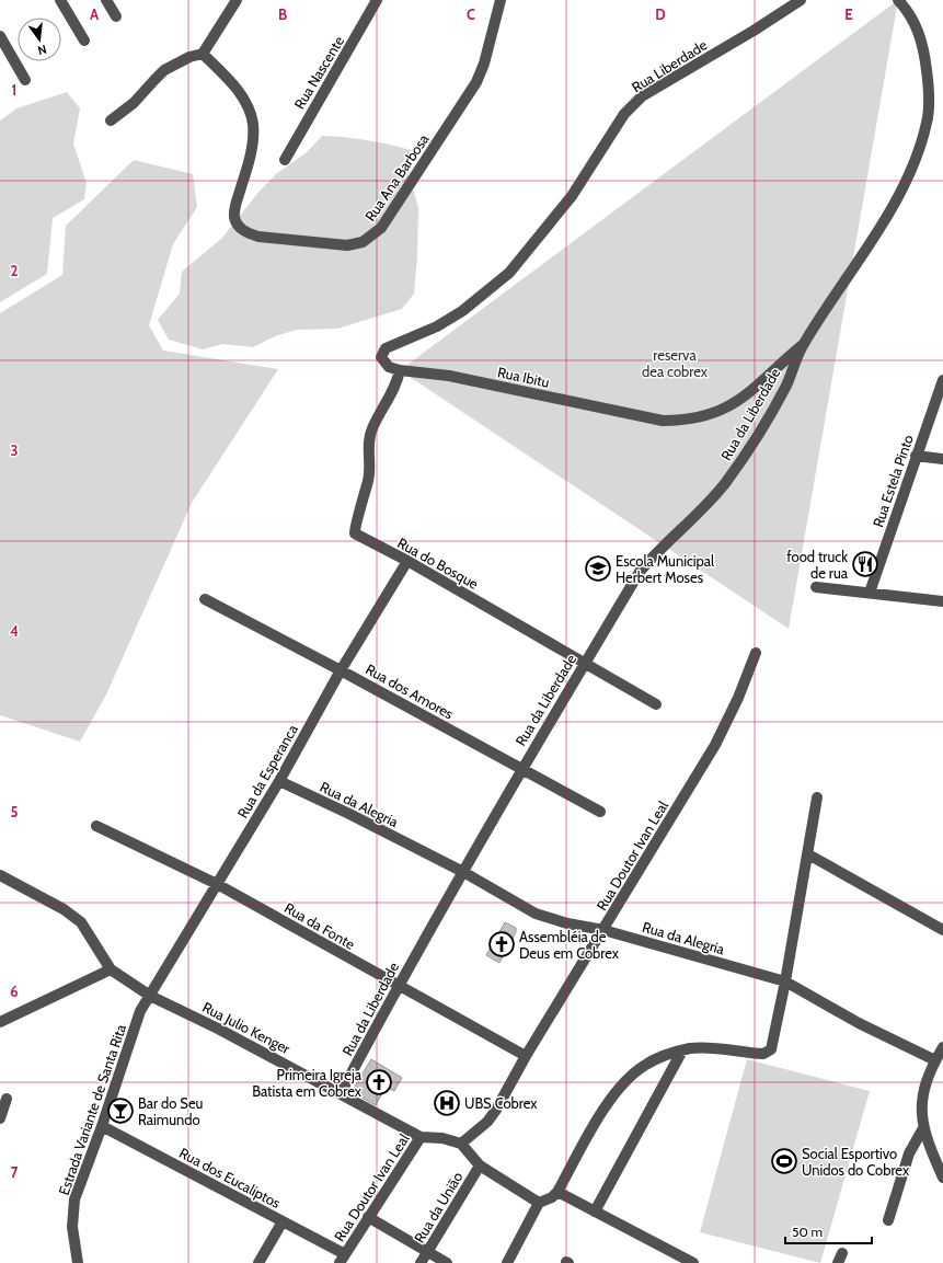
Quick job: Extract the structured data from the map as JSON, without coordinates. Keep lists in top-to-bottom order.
{
  "streets": {
    "street": [
      "Rua Liberdade",
      "Rua Nascente",
      "Rua Ana Barbosa",
      "Rua Ibitu",
      "Rua da Liberdade",
      "Rua Estela Pinto",
      "Rua do Bosque",
      "Rua dos Amores",
      "Rua da Esperanca",
      "Rua da Alegria",
      "Rua Doutor Ivan Leal",
      "Rua da Fonte",
      "Rua Julio Kenger",
      "Estrada Variante de Santa Rita",
      "Rua dos Eucaliptos",
      "Rua da União"
    ]
  },
  "crossings": [
    ["Rua Liberdade", "Rua Ibitu"],
    ["Rua Ibitu", "Rua da Liberdade"],
    ["Rua Ibitu", "Rua do Bosque"],
    ["Rua da Liberdade", "Rua do Bosque"],
    ["Rua da Liberdade", "Rua dos Amores"],
    ["Rua da Liberdade", "Rua da Alegria"],
    ["Rua da Liberdade", "Rua da Fonte"],
    ["Rua da Liberdade", "Rua Julio Kenger"],
    ["Rua do Bosque", "Rua da Esperanca"],
    ["Rua dos Amores", "Rua da Esperanca"],
    ["Rua da Esperanca", "Rua da Alegria"],
    ["Rua da Esperanca", "Rua da Fonte"],
    ["Rua da Esperanca", "Rua Julio Kenger"],
    ["Rua da Esperanca", "Estrada Variante de Santa Rita"],
    ["Rua da Alegria", "Rua Doutor Ivan Leal"],
    ["Rua Doutor Ivan Leal", "Rua da Fonte"],
    ["Rua Doutor Ivan Leal", "Rua Julio Kenger"],
    ["Rua Doutor Ivan Leal", "Rua dos Eucaliptos"],
    ["Rua Julio Kenger", "Estrada Variante de Santa Rita"],
    ["Estrada Variante de Santa Rita", "Rua dos Eucaliptos"]
  ],
  "parks": ["reserva dea cobrex"],
  "places": {
    "restaurant": ["food truck de rua"],
    "school or university": ["Escola Municipal Herbert Moses"],
    "church": ["Assembléia de Deus em Cobrex", "Primeira Igreja Batista em Cobrex"],
    "hospital": ["UBS Cobrex"],
    "bar": ["Bar do Seu Raimundo"],
    "sports": ["Social Esportivo Unidos do Cobrex"]
  },
  "scale_bar": "50 m",
  "north": "bottom",
  "grid": {
    "columns": [
      "A",
      "B",
      "C",
      "D",
      "E"
    ],
    "rows": [
      "1",
      "2",
      "3",
      "4",
      "5",
      "6",
      "7"
    ]
  }
}
